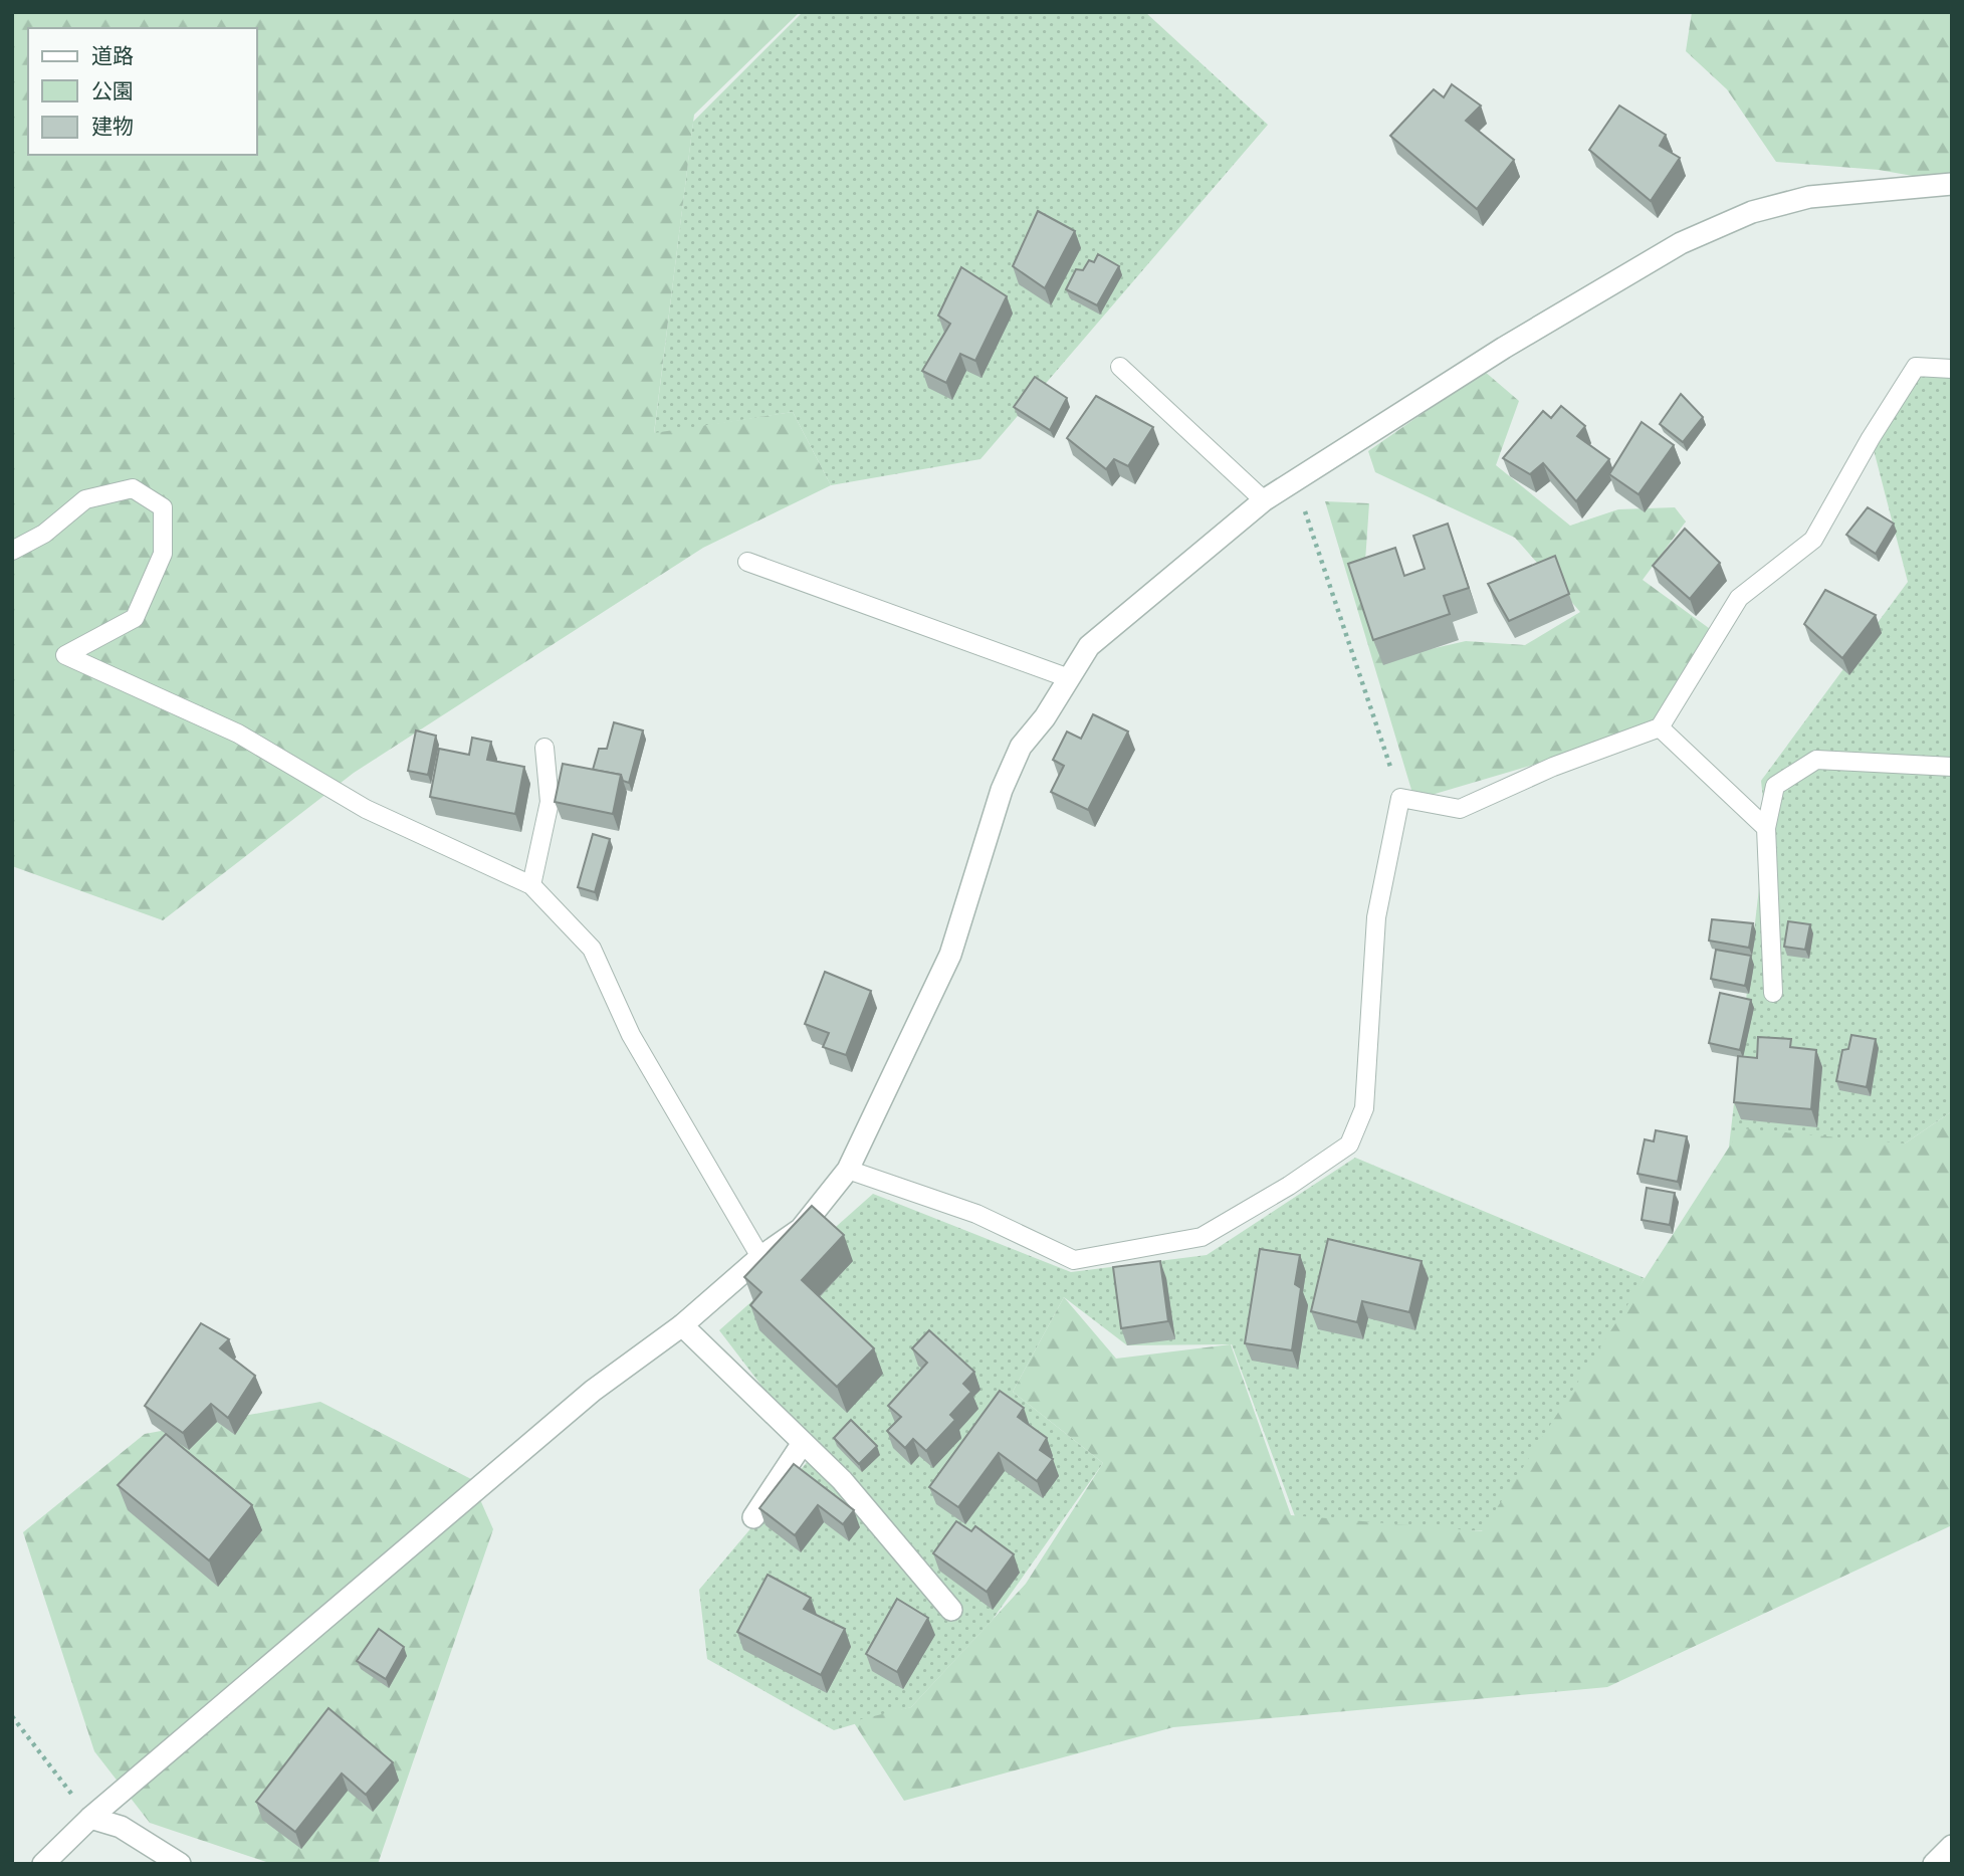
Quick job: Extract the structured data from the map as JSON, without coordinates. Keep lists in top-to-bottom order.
{
  "legend": ["道路", "公園", "建物"]
}
